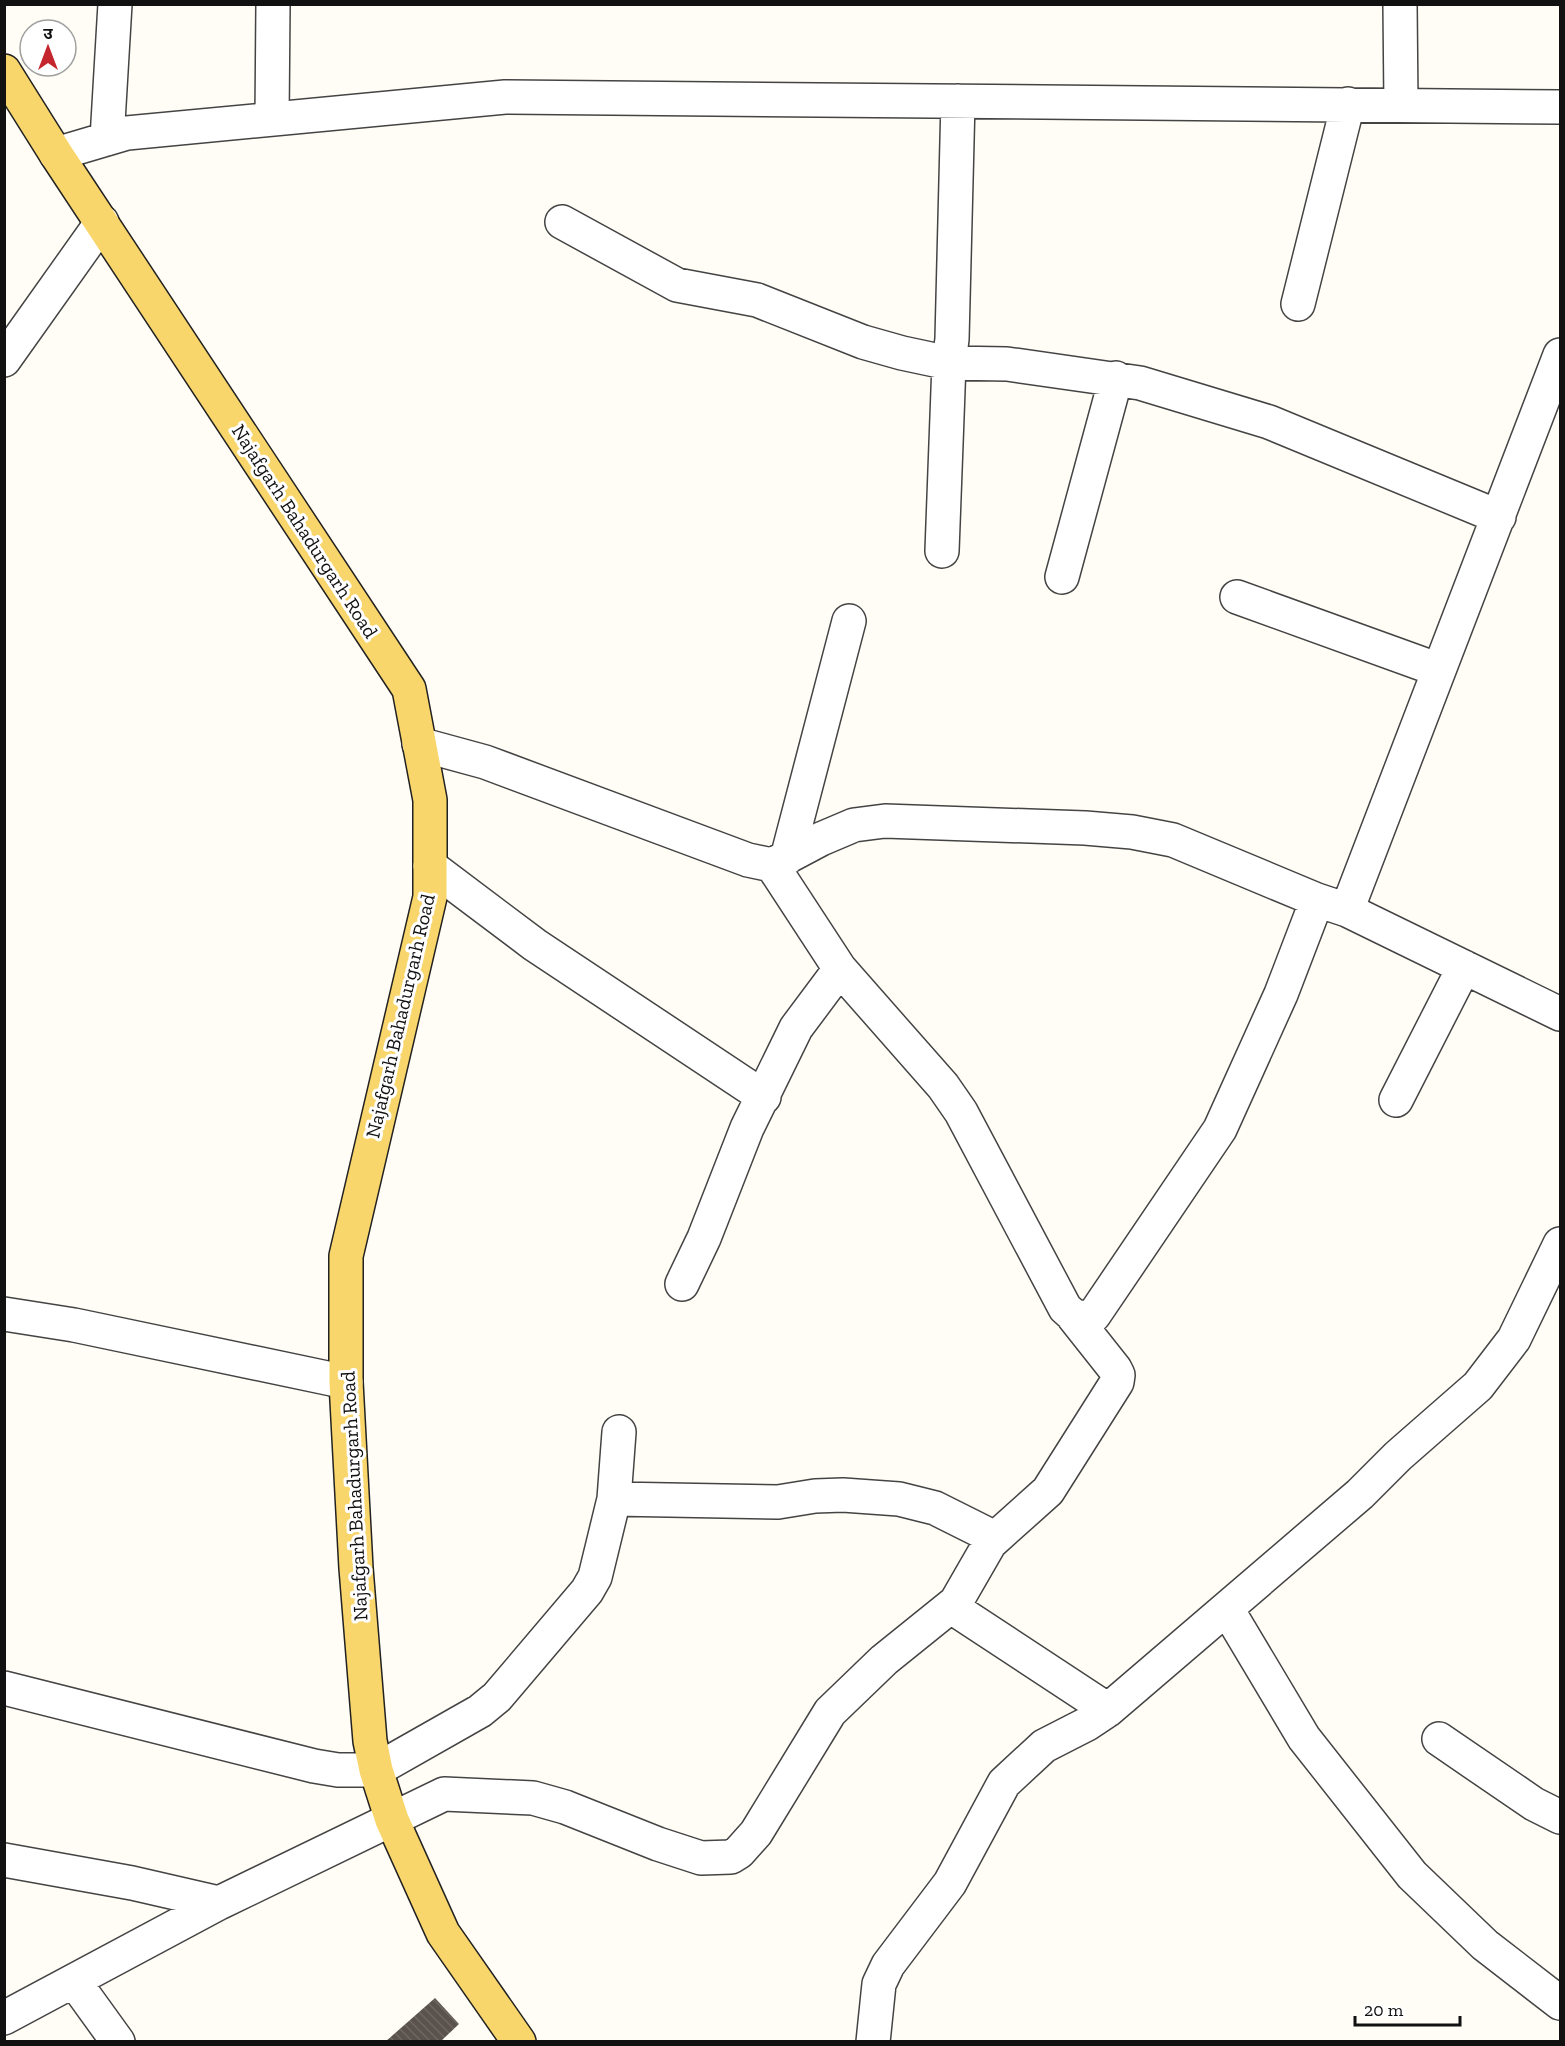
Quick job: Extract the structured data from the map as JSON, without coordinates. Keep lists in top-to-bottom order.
{
  "streets": {
    "main road": ["Najafgarh Bahadurgarh Road"]
  },
  "scale_bar": "20 m",
  "north": "top"
}
